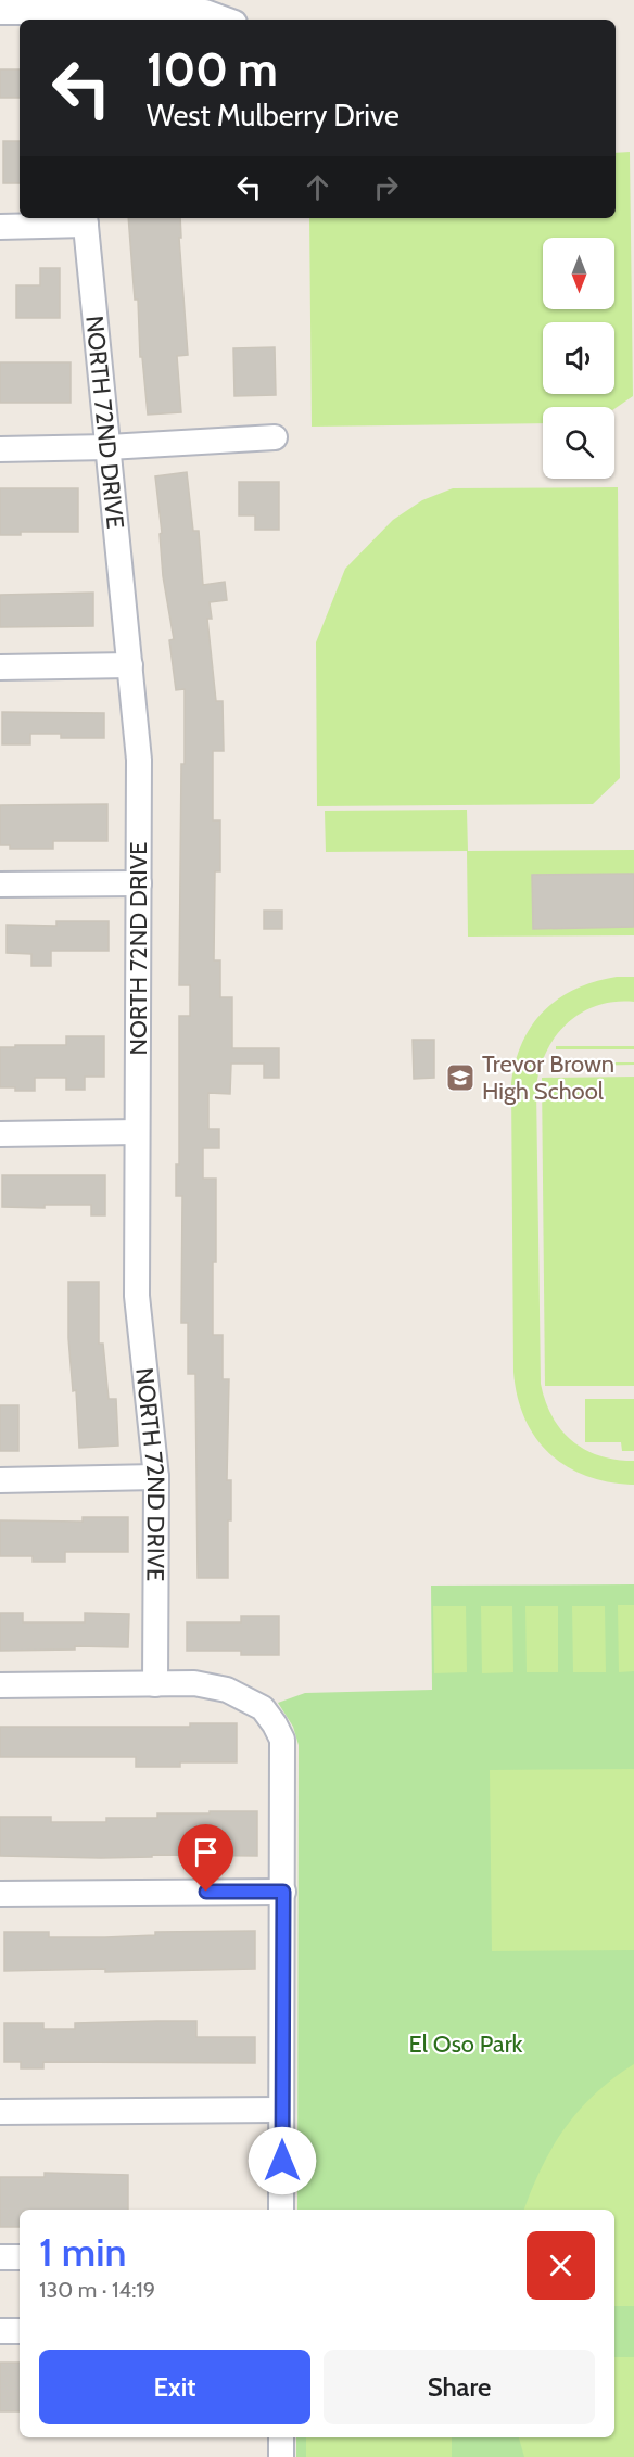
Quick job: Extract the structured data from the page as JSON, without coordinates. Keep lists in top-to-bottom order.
{
  "streets": {
    "street": ["NORTH 72ND DRIVE"]
  },
  "parks": ["El Oso Park"],
  "places": {
    "school or university": ["Trevor Brown High School"]
  },
  "north": "bottom",
  "page": {
    "turn": ["100 m", "West Mulberry Drive"],
    "heading": ["1 min", "130 m · 14:19"],
    "buttons": ["Exit", "Share"]
  }
}
